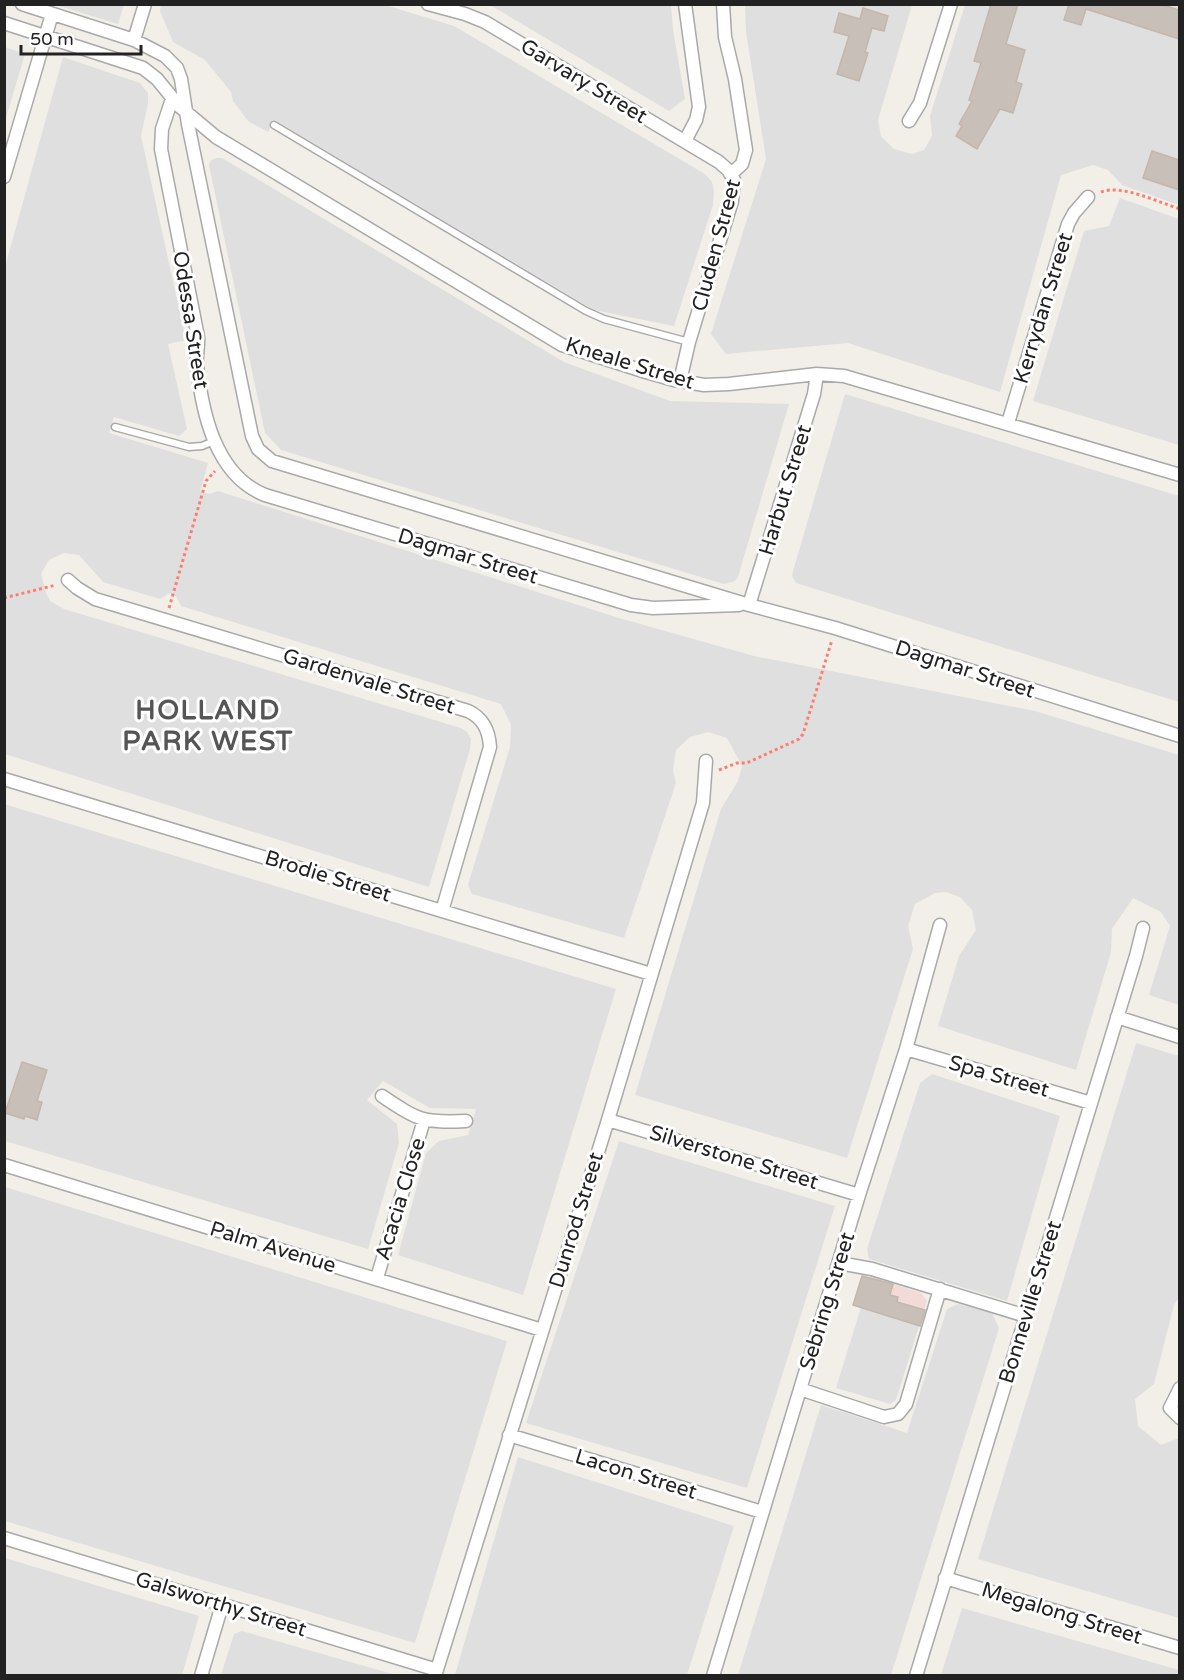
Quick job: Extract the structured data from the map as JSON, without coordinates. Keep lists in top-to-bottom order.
{
  "streets": {
    "street": [
      "Garvary Street",
      "Cluden Street",
      "Kerrydan Street",
      "Odessa Street",
      "Kneale Street",
      "Harbut Street",
      "Dagmar Street",
      "Gardenvale Street",
      "Brodie Street",
      "Spa Street",
      "Silverstone Street",
      "Acacia Close",
      "Dunrod Street",
      "Palm Avenue",
      "Sebring Street",
      "Bonneville Street",
      "Lacon Street",
      "Galsworthy Street",
      "Megalong Street"
    ]
  },
  "crossings": [
    ["Garvary Street", "Cluden Street"],
    ["Cluden Street", "Kneale Street"],
    ["Kerrydan Street", "Kneale Street"],
    ["Odessa Street", "Kneale Street"],
    ["Odessa Street", "Dagmar Street"],
    ["Kneale Street", "Harbut Street"],
    ["Harbut Street", "Dagmar Street"],
    ["Gardenvale Street", "Brodie Street"],
    ["Brodie Street", "Dunrod Street"],
    ["Spa Street", "Sebring Street"],
    ["Spa Street", "Bonneville Street"],
    ["Silverstone Street", "Dunrod Street"],
    ["Silverstone Street", "Sebring Street"],
    ["Acacia Close", "Palm Avenue"],
    ["Dunrod Street", "Palm Avenue"],
    ["Dunrod Street", "Lacon Street"],
    ["Dunrod Street", "Galsworthy Street"],
    ["Sebring Street", "Lacon Street"],
    ["Bonneville Street", "Megalong Street"]
  ],
  "districts": ["HOLLAND PARK WEST"],
  "scale_bar": "50 m"
}
